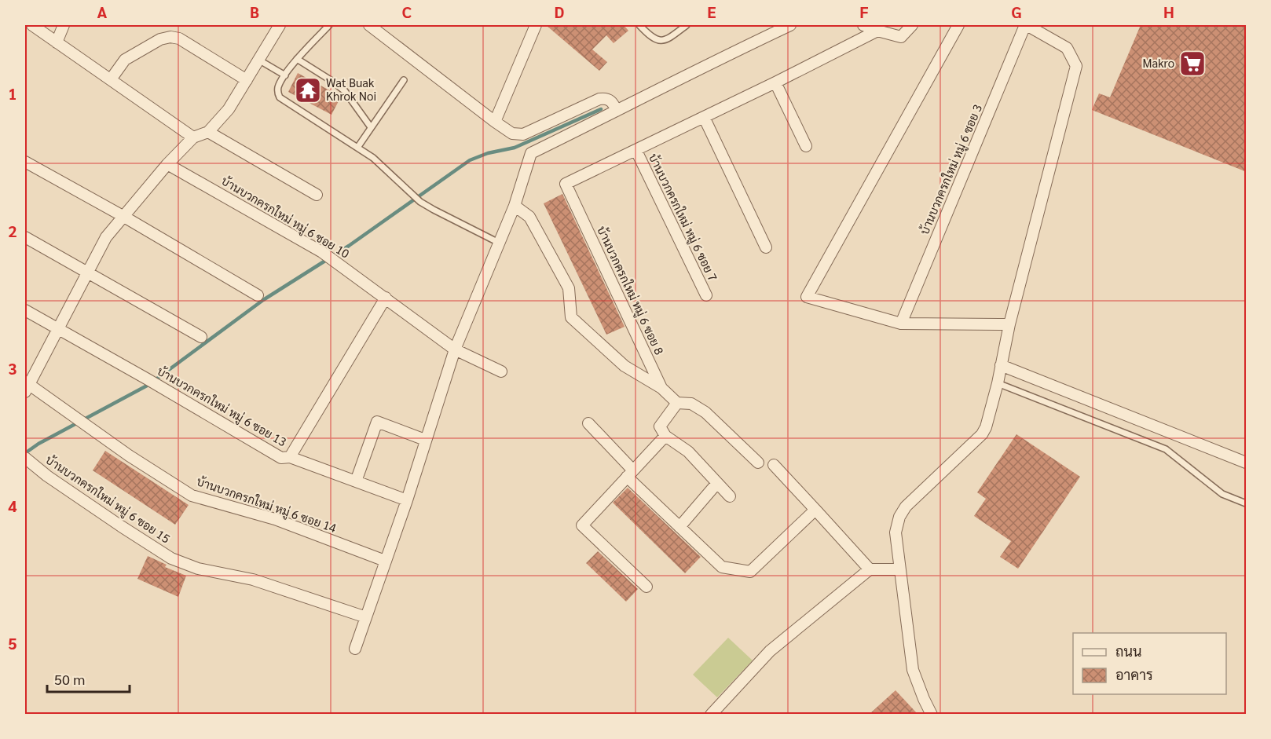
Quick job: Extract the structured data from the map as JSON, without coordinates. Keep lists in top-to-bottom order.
{
  "streets": {
    "street": [
      "บ้านบวกครกใหม่ หมู่ 6 ซอย 3",
      "บ้านบวกครกใหม่ หมู่ 6 ซอย 10",
      "บ้านบวกครกใหม่ หมู่ 6 ซอย 7",
      "บ้านบวกครกใหม่ หมู่ 6 ซอย 8",
      "บ้านบวกครกใหม่ หมู่ 6 ซอย 13",
      "บ้านบวกครกใหม่ หมู่ 6 ซอย 15",
      "บ้านบวกครกใหม่ หมู่ 6 ซอย 14"
    ]
  },
  "crossings": [
    ["บ้านบวกครกใหม่ หมู่ 6 ซอย 7", "บ้านบวกครกใหม่ หมู่ 6 ซอย 8"]
  ],
  "places": {
    "supermarket": ["Makro"],
    "temple": ["Wat Buak Khrok Noi"]
  },
  "legend": ["ถนน", "อาคาร"],
  "scale_bar": "50 m",
  "grid": {
    "columns": [
      "A",
      "B",
      "C",
      "D",
      "E",
      "F",
      "G",
      "H"
    ],
    "rows": [
      "1",
      "2",
      "3",
      "4",
      "5"
    ]
  }
}
